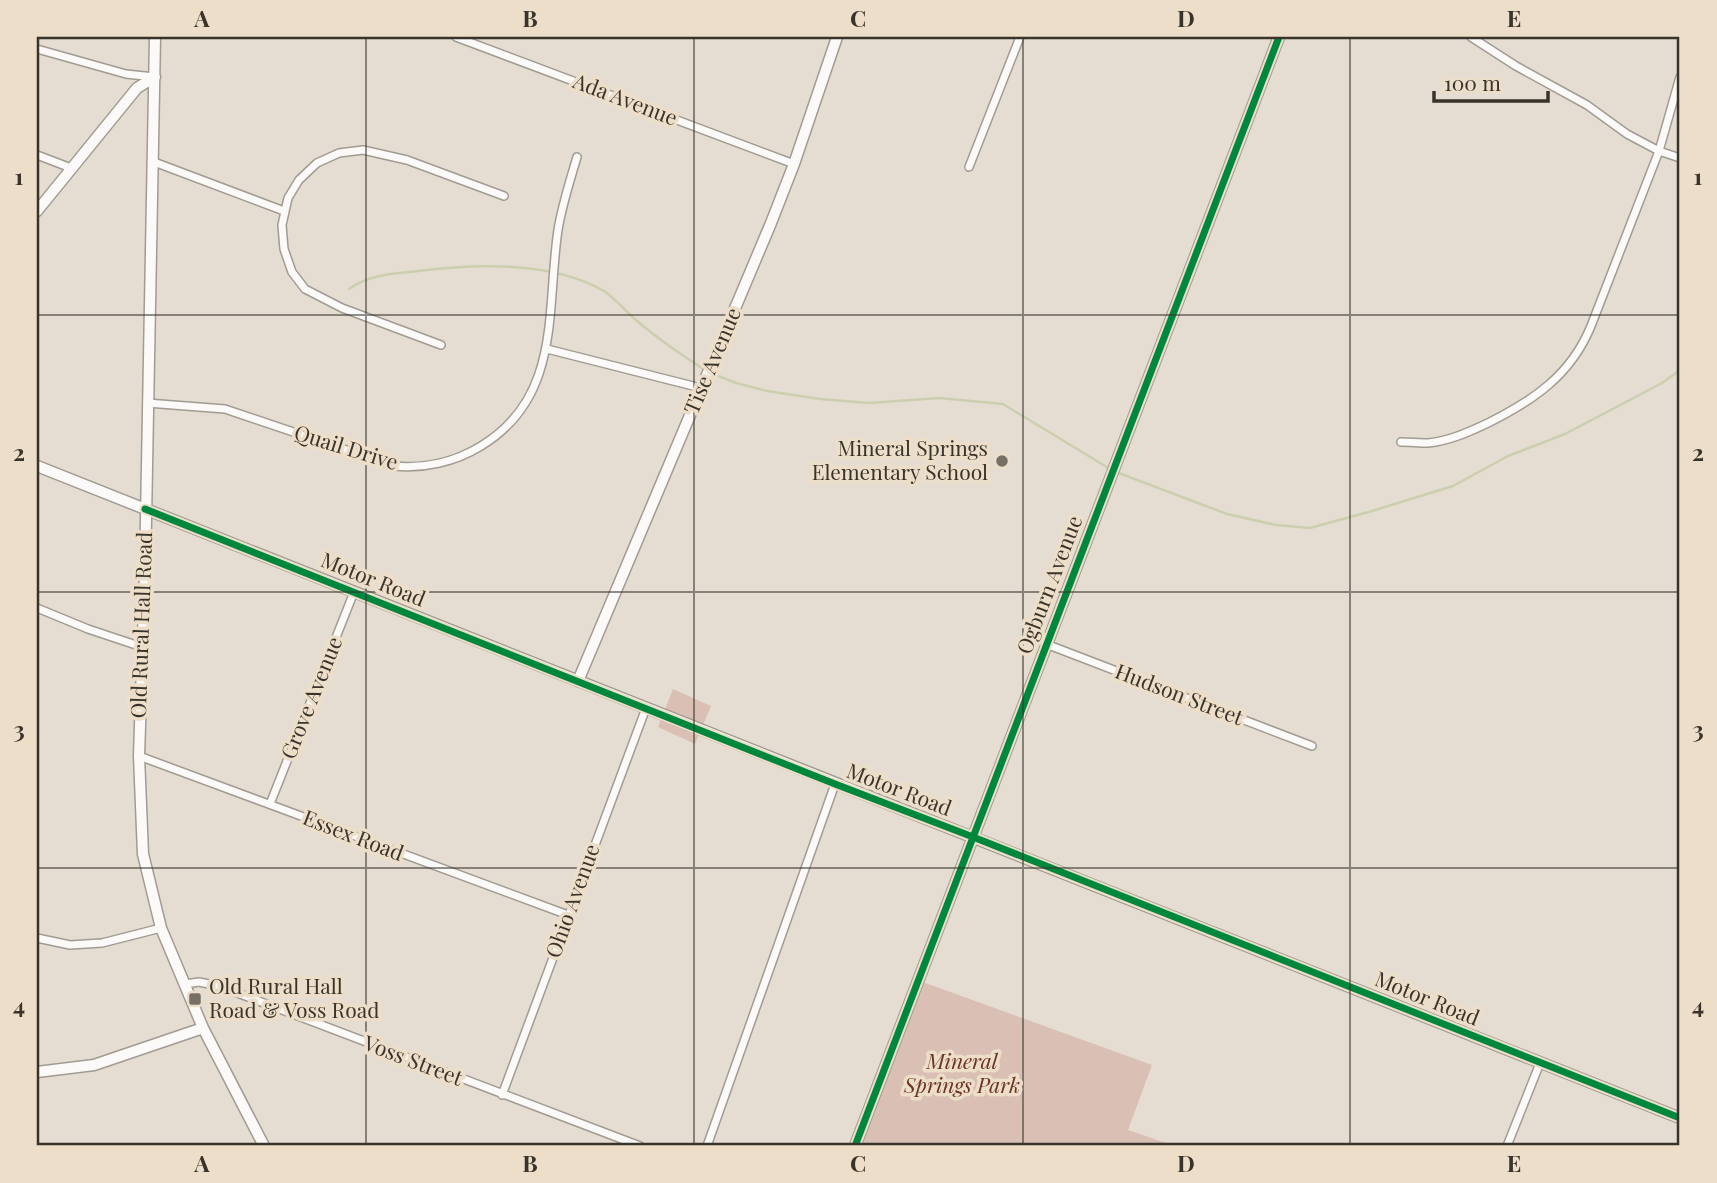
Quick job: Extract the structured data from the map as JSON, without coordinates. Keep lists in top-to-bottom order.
{
  "streets": {
    "street": [
      "Ada Avenue",
      "Tise Avenue",
      "Quail Drive",
      "Motor Road",
      "Ogburn Avenue",
      "Old Rural Hall Road",
      "Hudson Street",
      "Grove Avenue",
      "Essex Road",
      "Ohio Avenue",
      "Voss Street"
    ]
  },
  "crossings": [
    ["Ada Avenue", "Tise Avenue"],
    ["Tise Avenue", "Motor Road"],
    ["Quail Drive", "Old Rural Hall Road"],
    ["Motor Road", "Ogburn Avenue"],
    ["Motor Road", "Old Rural Hall Road"],
    ["Motor Road", "Grove Avenue"],
    ["Motor Road", "Ohio Avenue"],
    ["Ogburn Avenue", "Hudson Street"],
    ["Old Rural Hall Road", "Essex Road"],
    ["Old Rural Hall Road", "Voss Street"],
    ["Grove Avenue", "Essex Road"],
    ["Essex Road", "Ohio Avenue"],
    ["Ohio Avenue", "Voss Street"]
  ],
  "parks": ["Mineral Springs Park"],
  "places": {
    "other": ["Mineral Springs Elementary School"],
    "transit": ["Old Rural Hall Road & Voss Road"]
  },
  "scale_bar": "100 m",
  "grid": {
    "columns": [
      "A",
      "B",
      "C",
      "D",
      "E"
    ],
    "rows": [
      "1",
      "2",
      "3",
      "4"
    ]
  }
}
